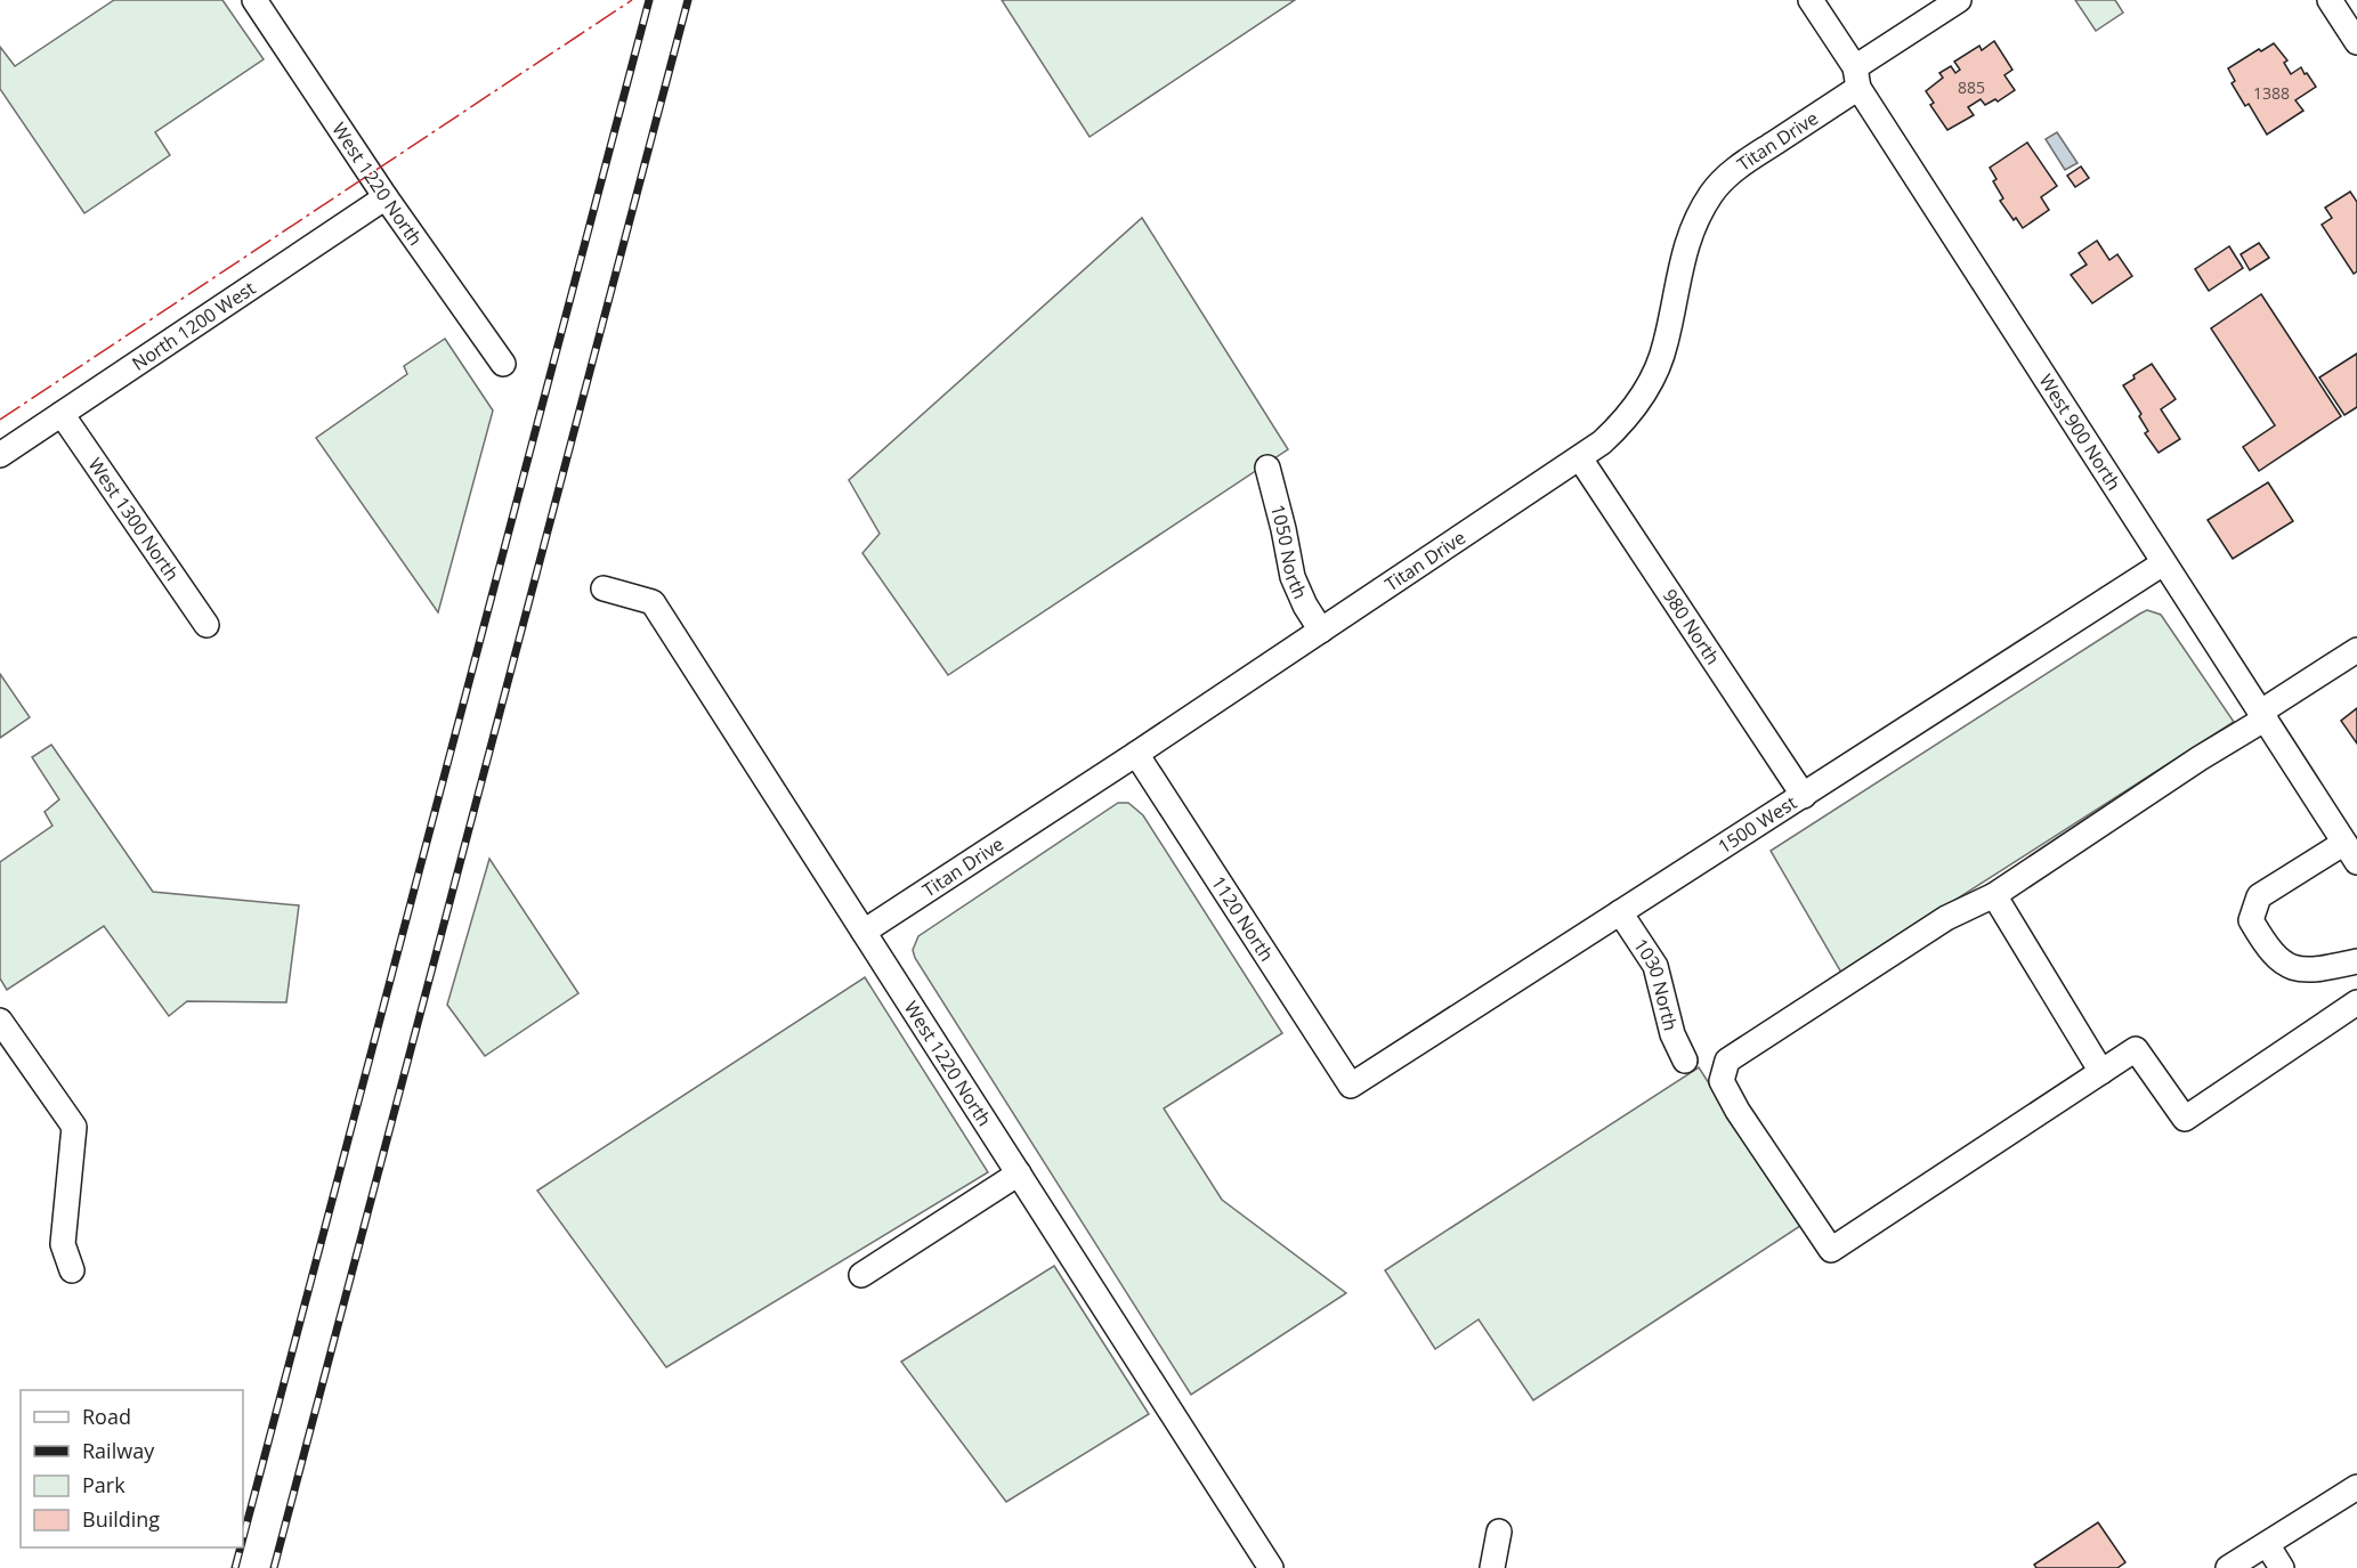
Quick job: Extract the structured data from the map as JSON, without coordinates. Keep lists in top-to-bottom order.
{
  "streets": {
    "street": [
      "Titan Drive",
      "West 1220 North",
      "North 1200 West",
      "West 900 North",
      "West 1300 North",
      "1050 North",
      "980 North",
      "1500 West",
      "1120 North",
      "1030 North"
    ]
  },
  "crossings": [
    ["Titan Drive", "West 1220 North"],
    ["Titan Drive", "West 900 North"],
    ["Titan Drive", "1050 North"],
    ["Titan Drive", "980 North"],
    ["Titan Drive", "1120 North"],
    ["West 1220 North", "North 1200 West"],
    ["North 1200 West", "West 1300 North"],
    ["West 900 North", "1500 West"],
    ["980 North", "1500 West"],
    ["1500 West", "1120 North"],
    ["1500 West", "1030 North"]
  ],
  "house_numbers": ["885", "1388"],
  "legend": [
    "Road",
    "Railway",
    "Park",
    "Building"
  ]
}
